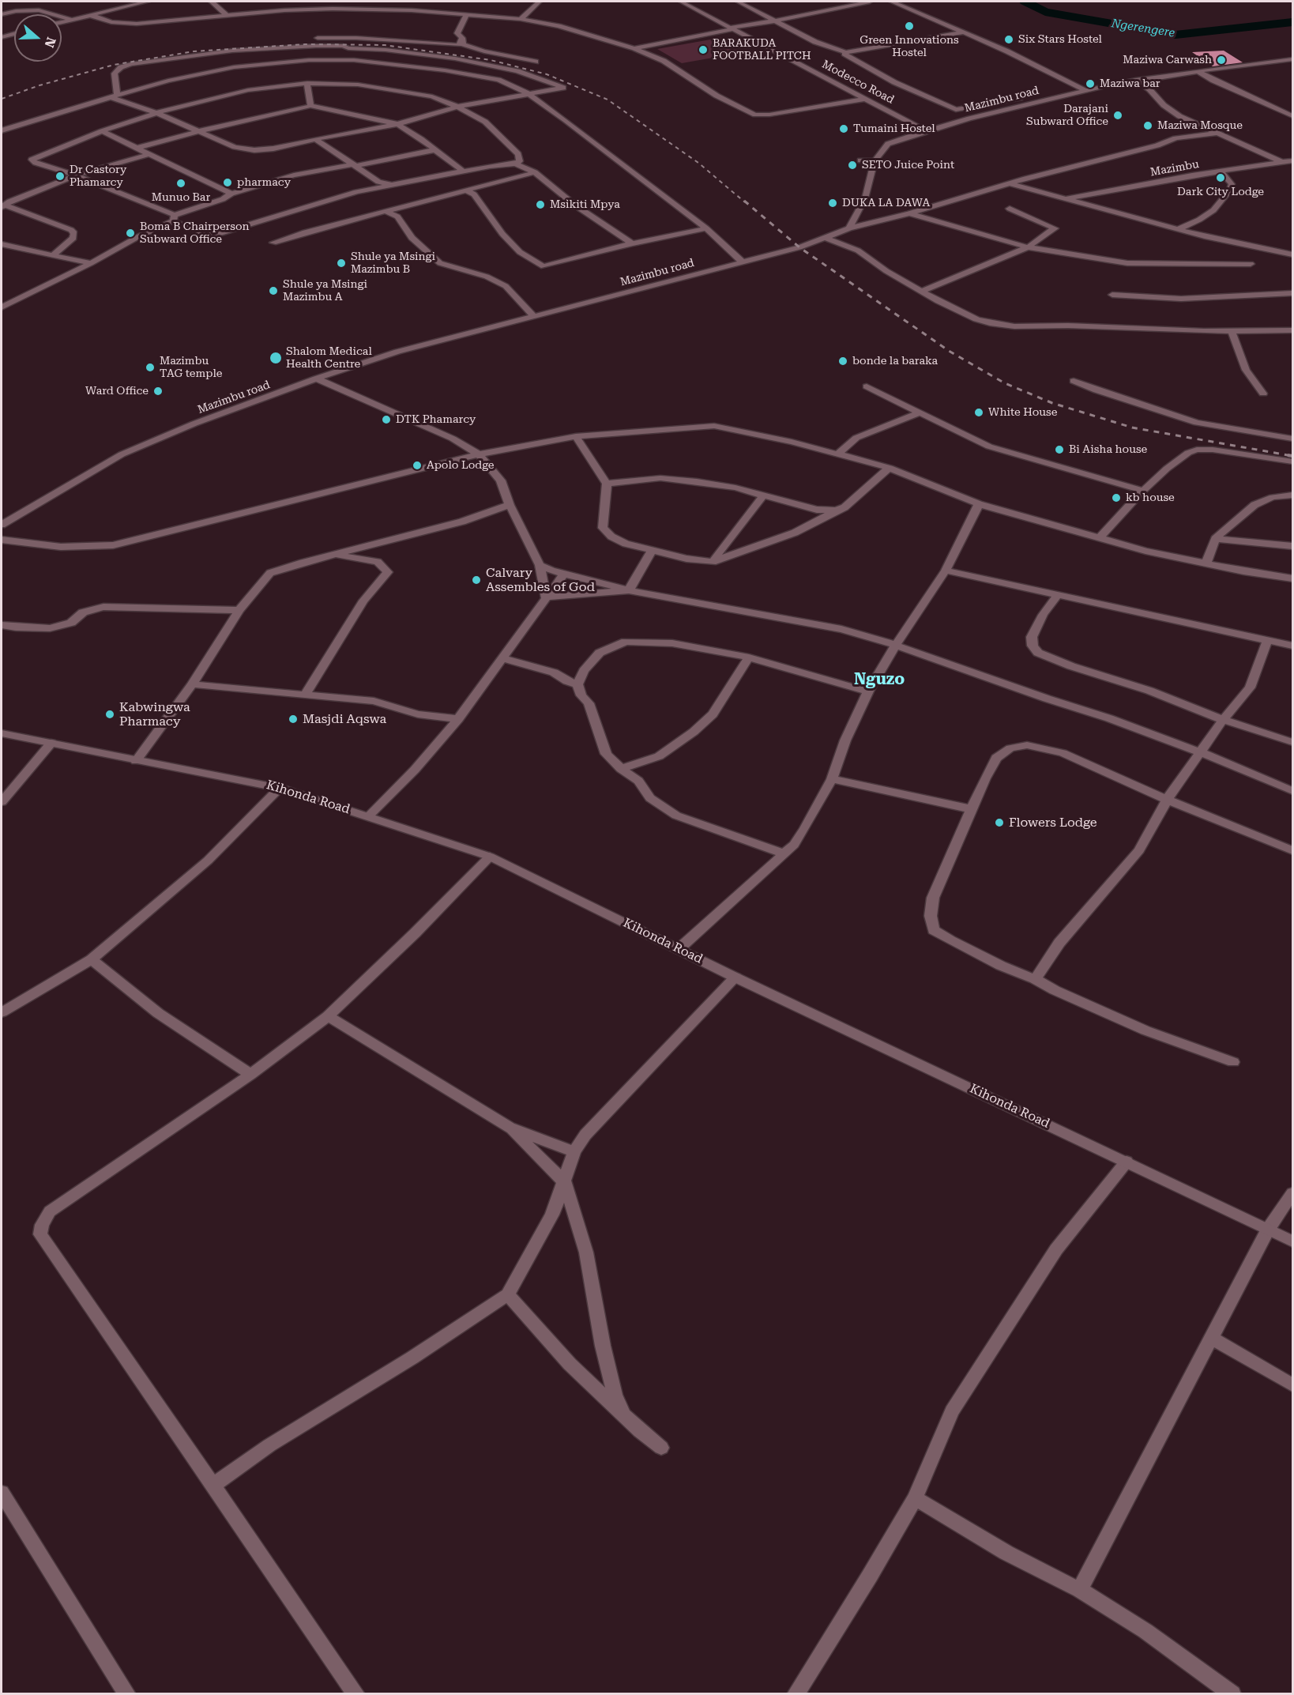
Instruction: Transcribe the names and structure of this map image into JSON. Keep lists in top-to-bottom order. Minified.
{"streets":{"street":["Modecco Road","Mazimbu road","Mazimbu","Kihonda Road"]},"crossings":[["Modecco Road","Mazimbu road"]],"districts":["Nguzo"],"water":["Ngerengere"],"places":["Green Innovations Hostel","Six Stars Hostel","BARAKUDA FOOTBALL PITCH","Maziwa Carwash","Maziwa bar","Darajani Subward Office","Maziwa Mosque","Tumaini Hostel","SETO Juice Point","Dr Castory Phamarcy","Dark City Lodge","pharmacy","Munuo Bar","DUKA LA DAWA","Msikiti Mpya","Boma B Chairperson Subward Office","Shule ya Msingi Mazimbu B","Shule ya Msingi Mazimbu A","Shalom Medical Health Centre","bonde la baraka","Mazimbu TAG temple","Ward Office","White House","DTK Phamarcy","Bi Aisha house","Apolo Lodge","kb house","Calvary Assembles of God","Kabwingwa Pharmacy","Masjdi Aqswa","Flowers Lodge"],"north":"right"}
